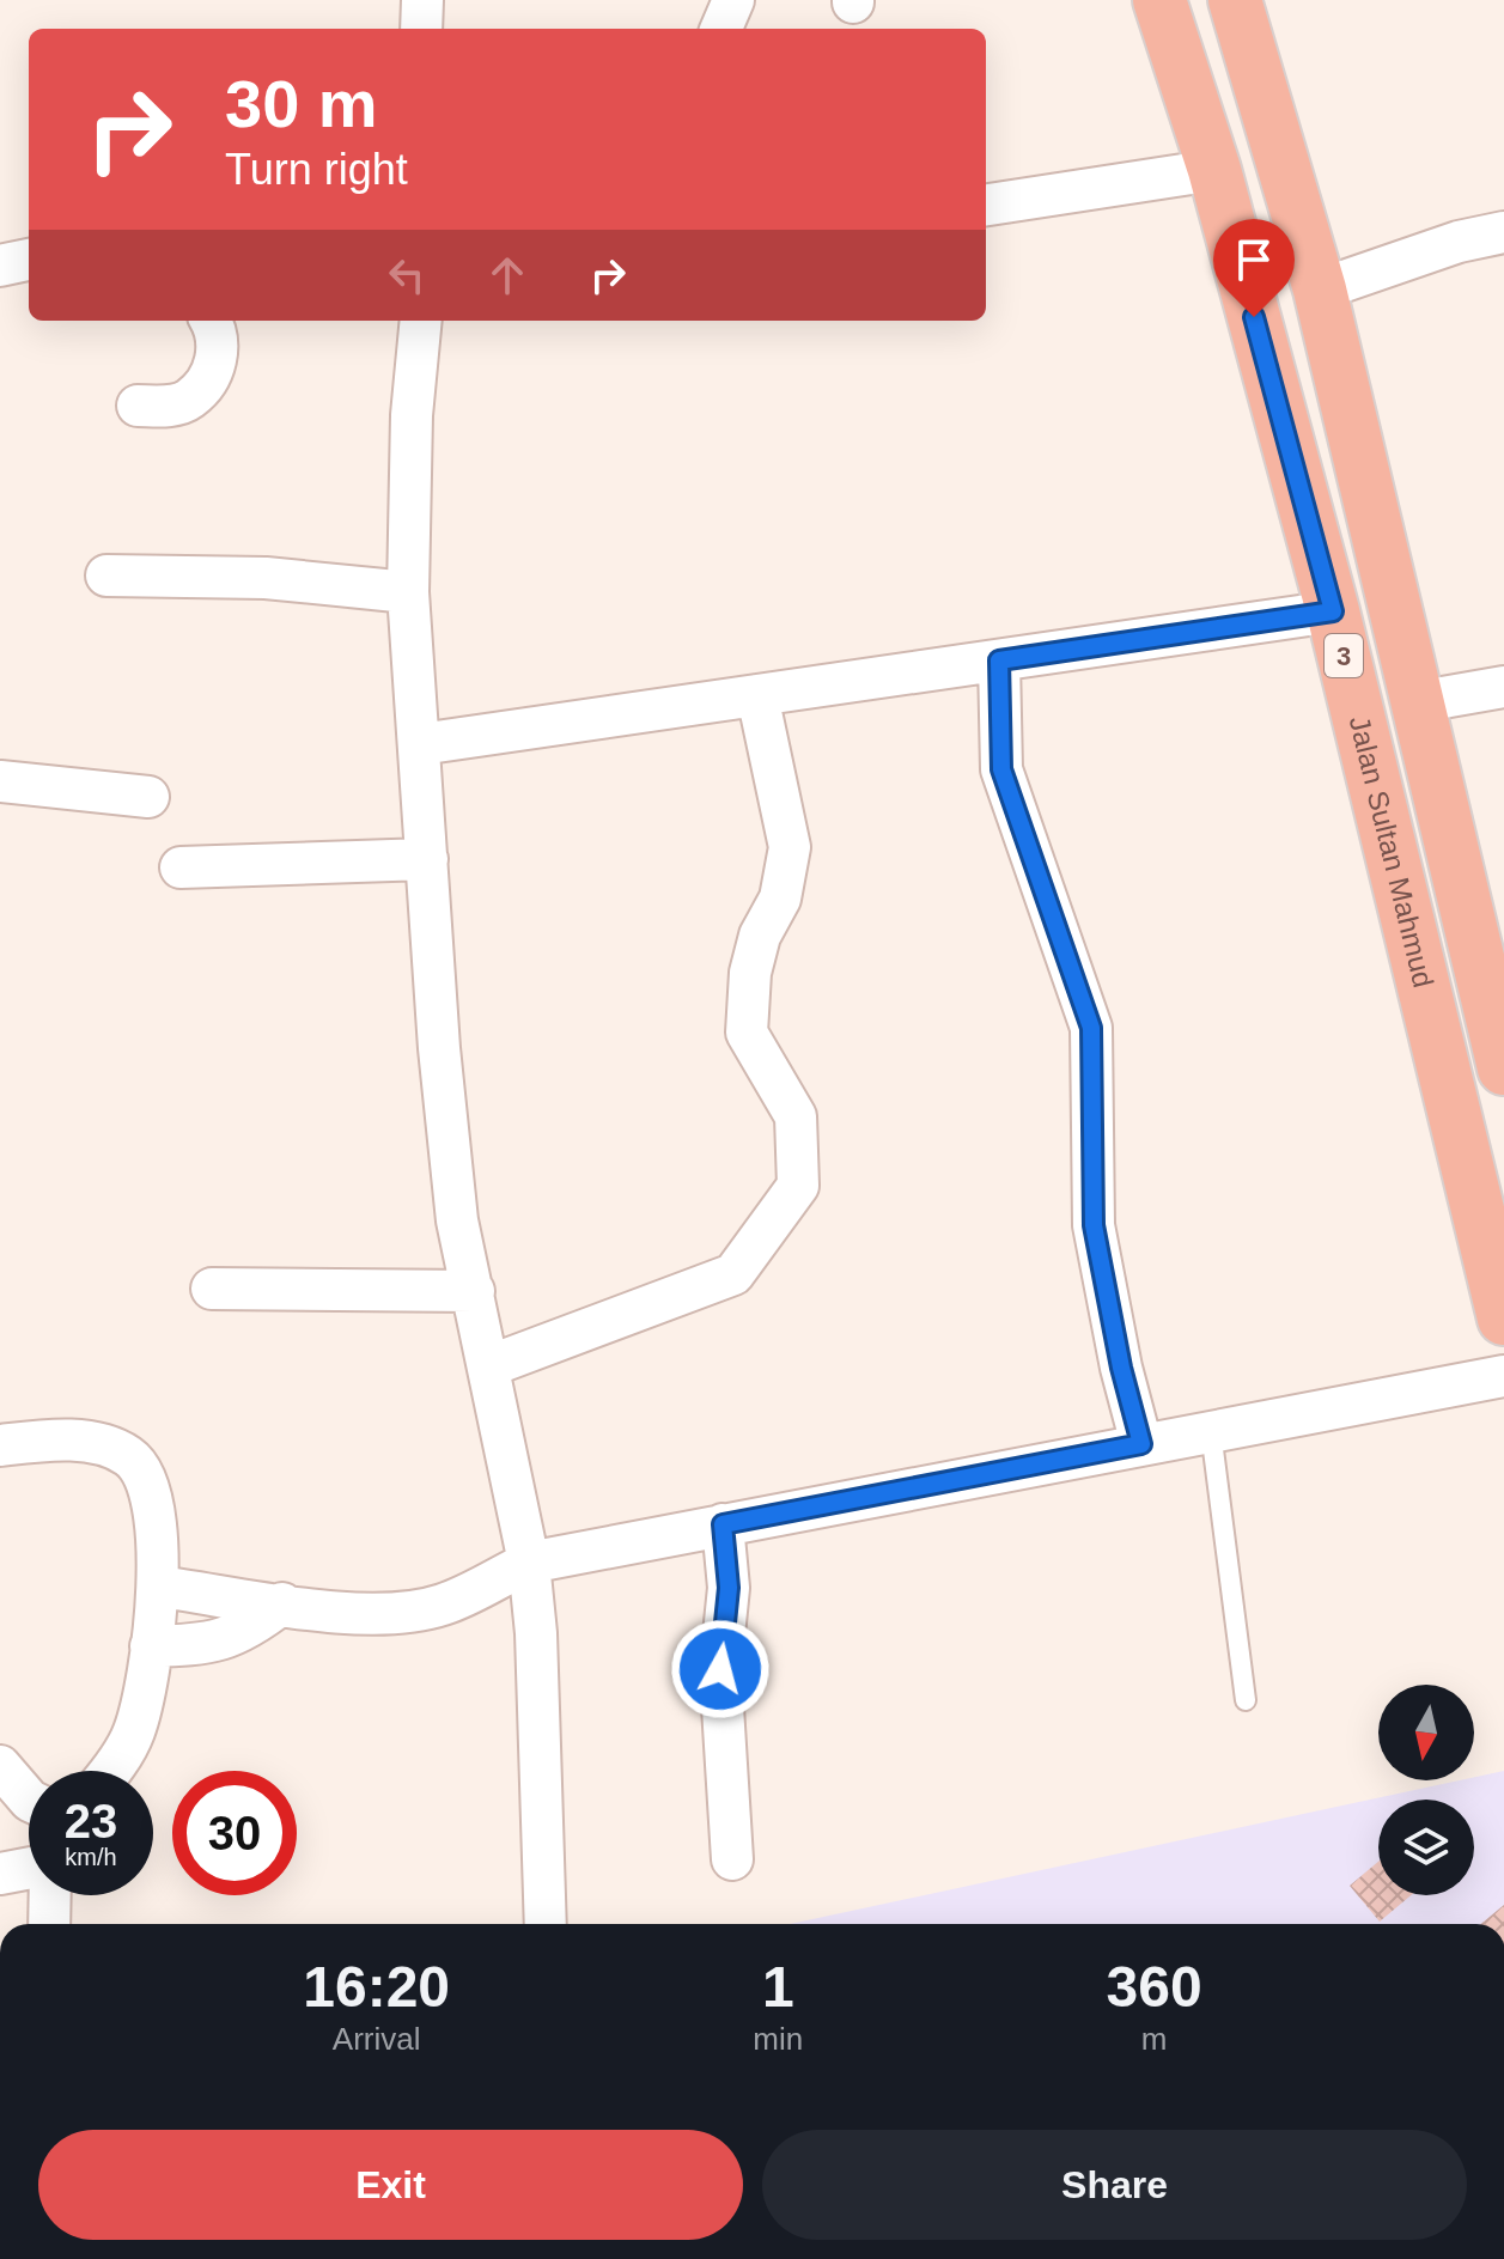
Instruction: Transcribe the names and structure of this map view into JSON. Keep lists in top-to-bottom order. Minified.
{"streets":{"highway":["3","Jalan Sultan Mahmud"]},"north":"bottom","page":{"turn":["30 m","Turn right"],"speed":"23 km/h","limit":"30","eta":["16:20","Arrival","1","min","360","m"],"buttons":["Exit","Share"]}}
